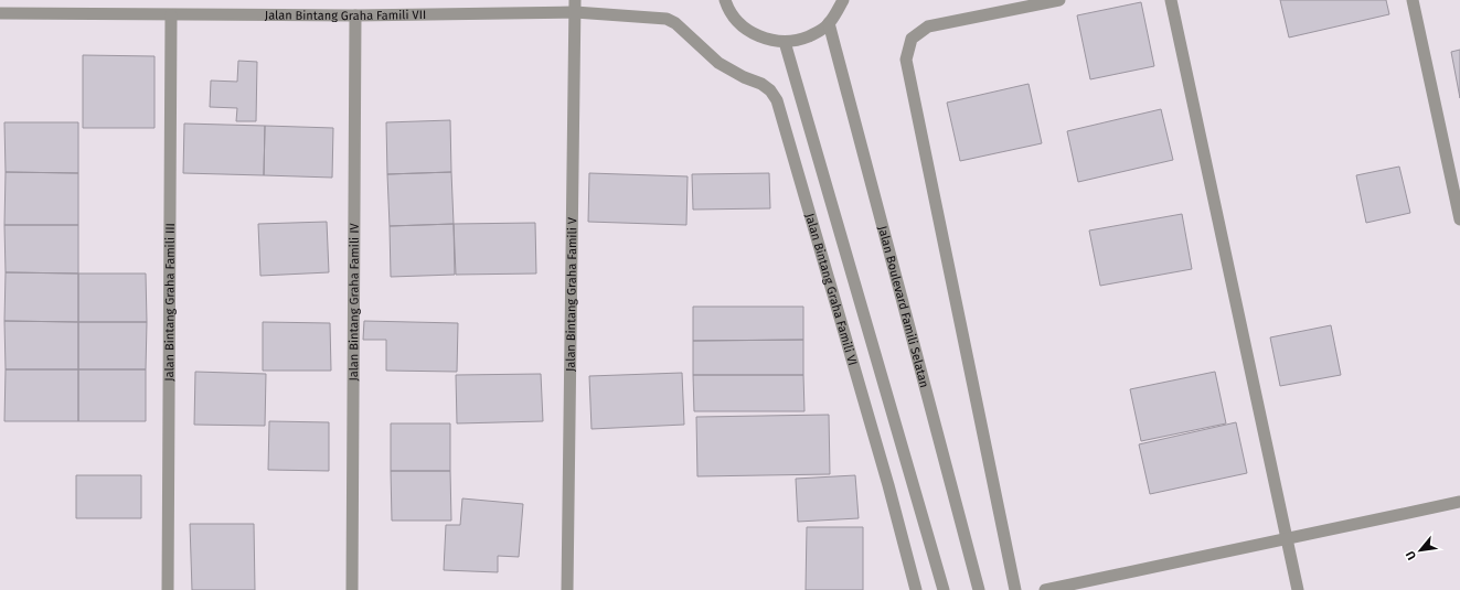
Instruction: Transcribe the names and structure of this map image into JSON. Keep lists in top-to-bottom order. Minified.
{"streets":{"street":["Jalan Bintang Graha Famili VII","Jalan Bintang Graha Famili VI","Jalan Bintang Graha Famili V","Jalan Bintang Graha Famili III","Jalan Bintang Graha Famili IV","Jalan Boulevard Famili Selatan"]},"crossings":[["Jalan Bintang Graha Famili VII","Jalan Bintang Graha Famili VI"],["Jalan Bintang Graha Famili VII","Jalan Bintang Graha Famili V"],["Jalan Bintang Graha Famili VII","Jalan Bintang Graha Famili III"],["Jalan Bintang Graha Famili VII","Jalan Bintang Graha Famili IV"]],"north":"bottom left"}
